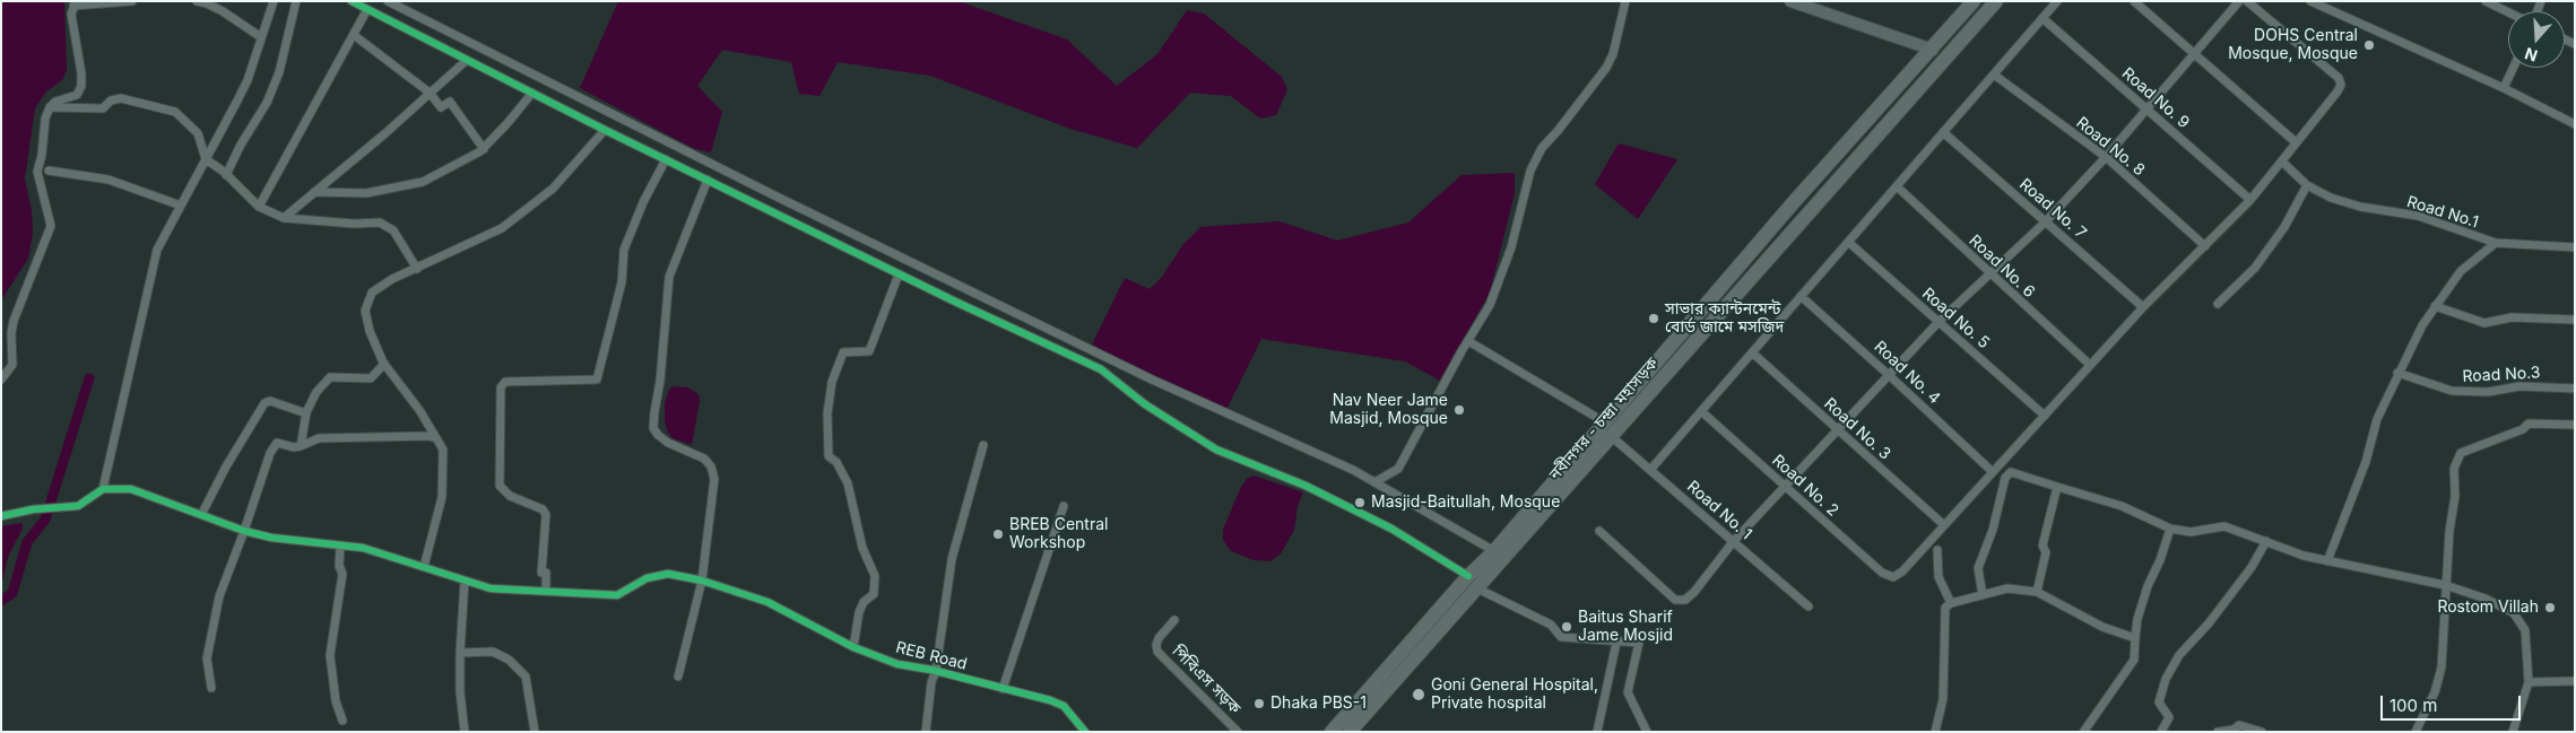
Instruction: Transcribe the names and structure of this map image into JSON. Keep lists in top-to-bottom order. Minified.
{"streets":{"highway":["নবীনগর - চন্দ্রা মহাসড়ক"],"street":["Road No. 9","Road No. 8","Road No. 7","Road No.1","Road No. 6","Road No. 5","Road No. 4","Road No.3","Road No. 3","Road No. 2","Road No. 1","REB Road","পিবিএস সড়ক"]},"crossings":[["নবীনগর - চন্দ্রা মহাসড়ক","Road No. 1"],["Road No. 3","Road No. 2"]],"places":["DOHS Central Mosque, Mosque","সাভার ক্যান্টনমেন্ট বোর্ড জামে মসজিদ","Nav Neer Jame Masjid, Mosque","Masjid-Baitullah, Mosque","BREB Central Workshop","Rostom Villah","Baitus Sharif Jame Mosjid","Goni General Hospital, Private hospital","Dhaka PBS-1"],"scale_bar":"100 m","north":"bottom"}
